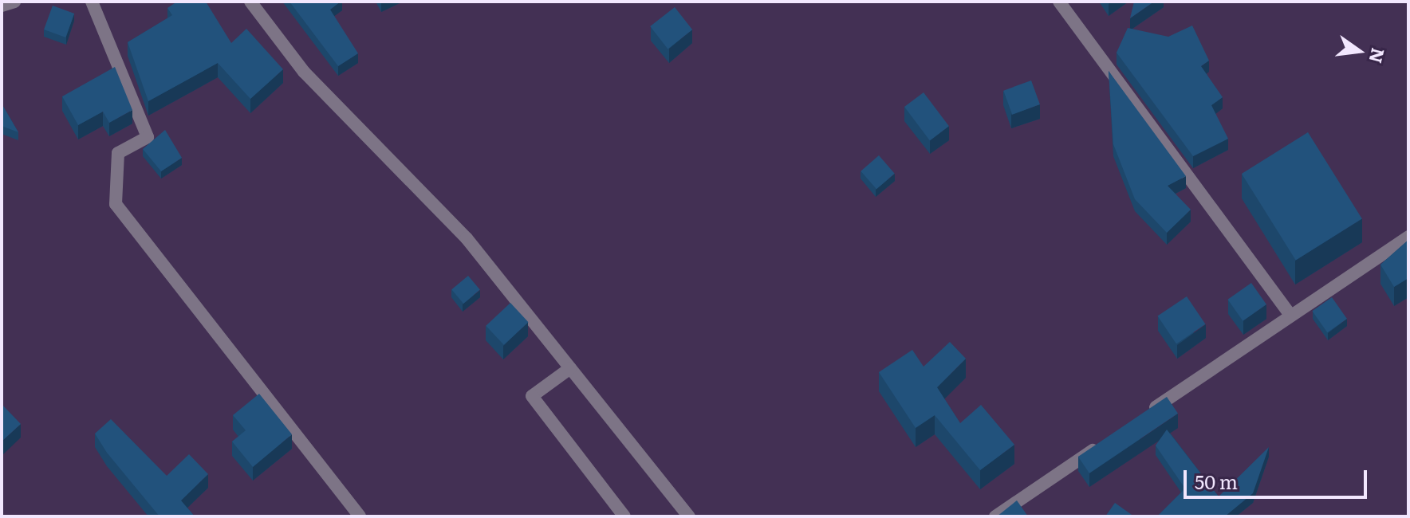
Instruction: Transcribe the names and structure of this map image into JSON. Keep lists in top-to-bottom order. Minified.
{"scale_bar":"50 m","north":"right"}
